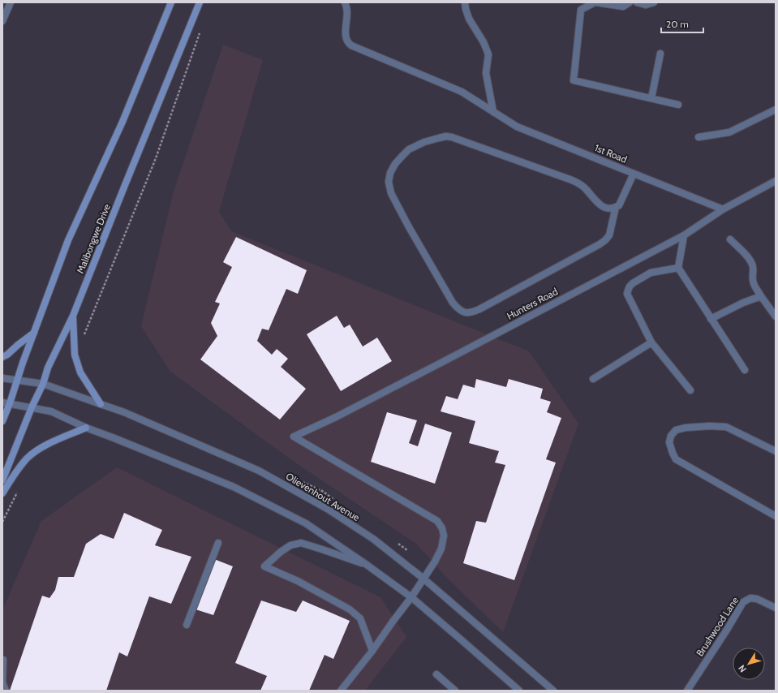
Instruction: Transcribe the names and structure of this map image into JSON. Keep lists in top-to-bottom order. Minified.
{"streets":{"main road":["Malibongwe Drive"],"street":["1st Road","Hunters Road","Olievenhout Avenue","Brushwood Lane"]},"crossings":[["1st Road","Hunters Road"],["Malibongwe Drive","Olievenhout Avenue"],["Hunters Road","Olievenhout Avenue"]],"scale_bar":"20 m","north":"bottom left"}
